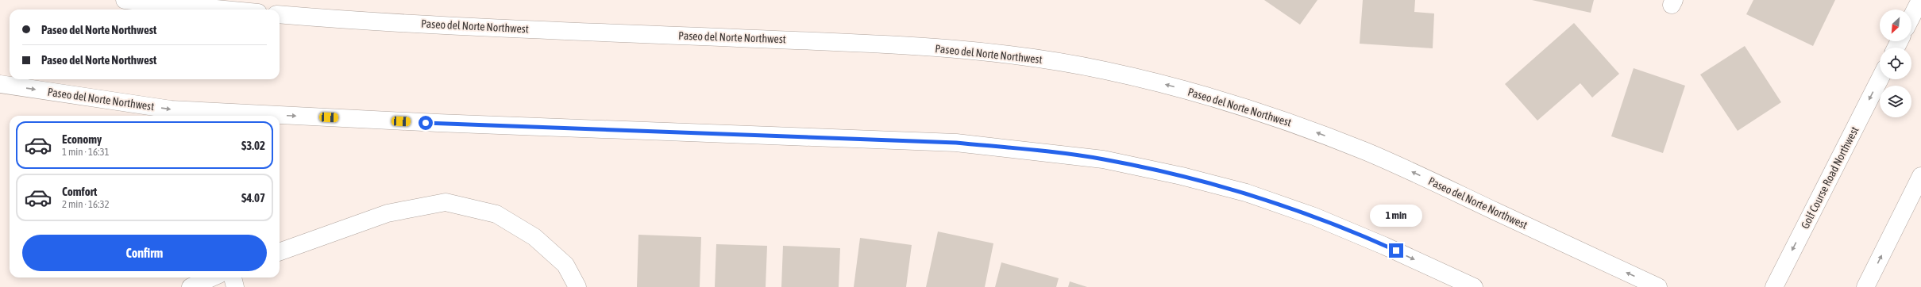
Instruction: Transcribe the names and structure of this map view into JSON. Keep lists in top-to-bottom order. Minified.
{"streets":{"main road":["Paseo del Norte Northwest","Golf Course Road Northwest"]},"north":"bottom left","page":{"banner":["Paseo del Norte Northwest","Paseo del Norte Northwest"],"list":[{"name":"Economy","note":"1 min · 16:31","value":"$3.02"},{"name":"Comfort","note":"2 min · 16:32","value":"$4.07"}],"bubble":"1 min","buttons":"Confirm"}}
